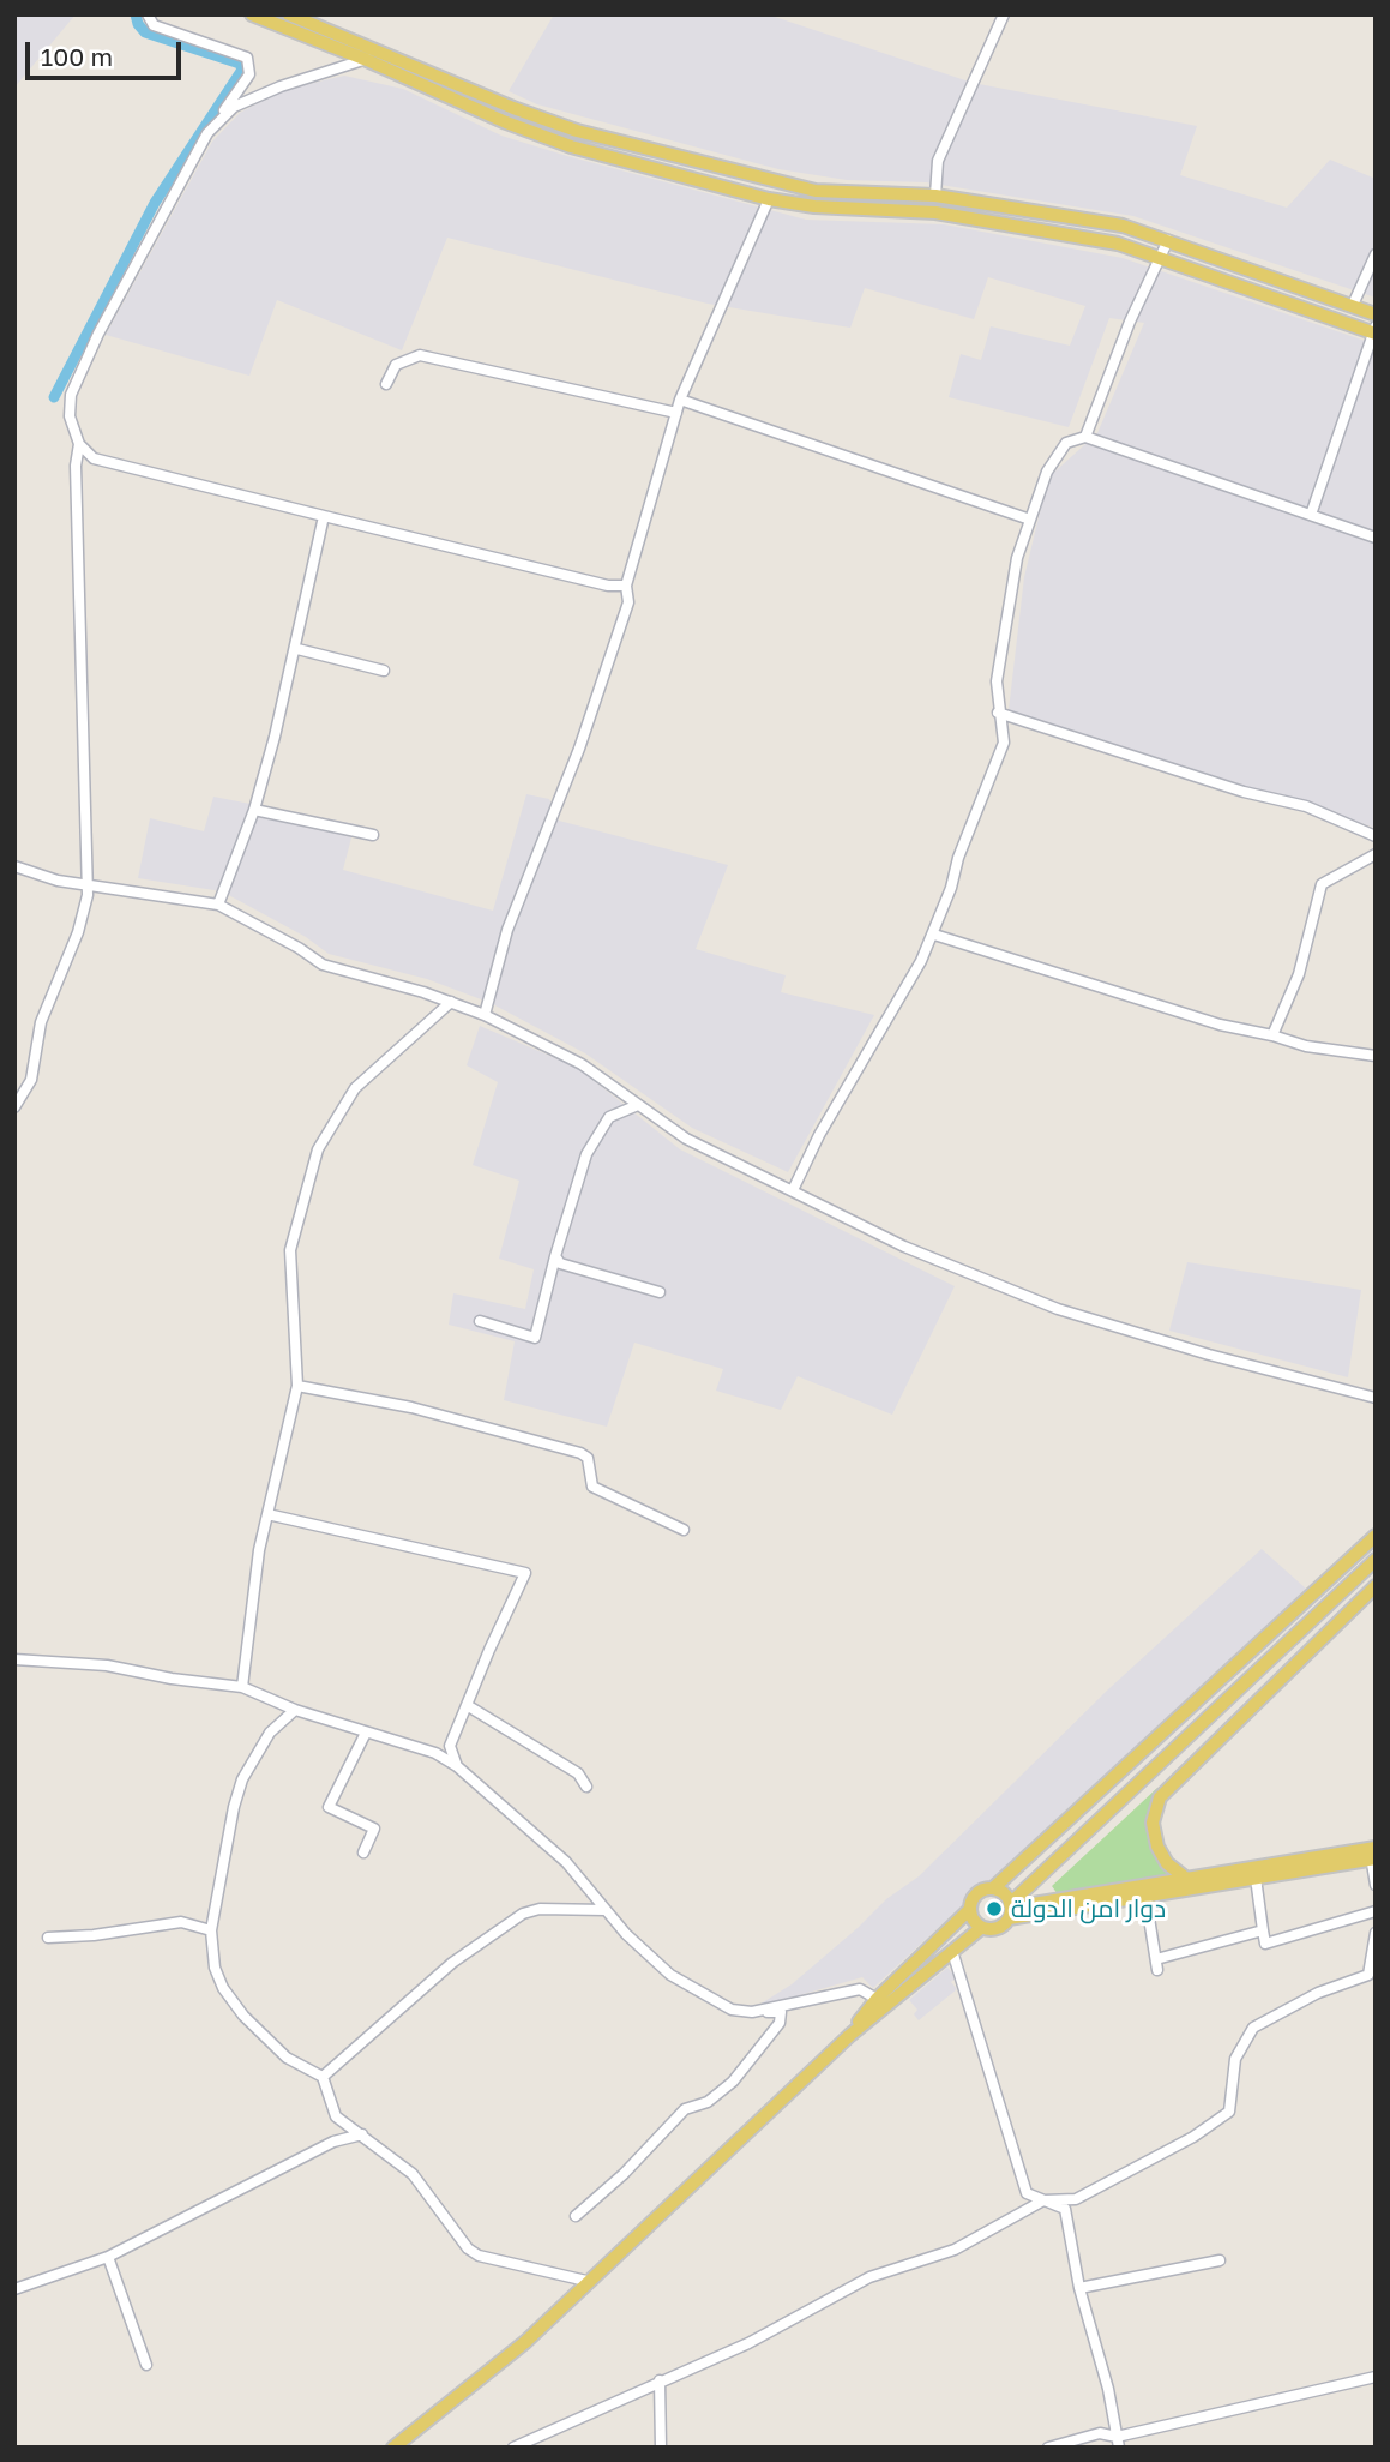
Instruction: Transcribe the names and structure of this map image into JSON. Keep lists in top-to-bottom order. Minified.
{"places":["دوار امن الدولة"],"scale_bar":"100 m"}
